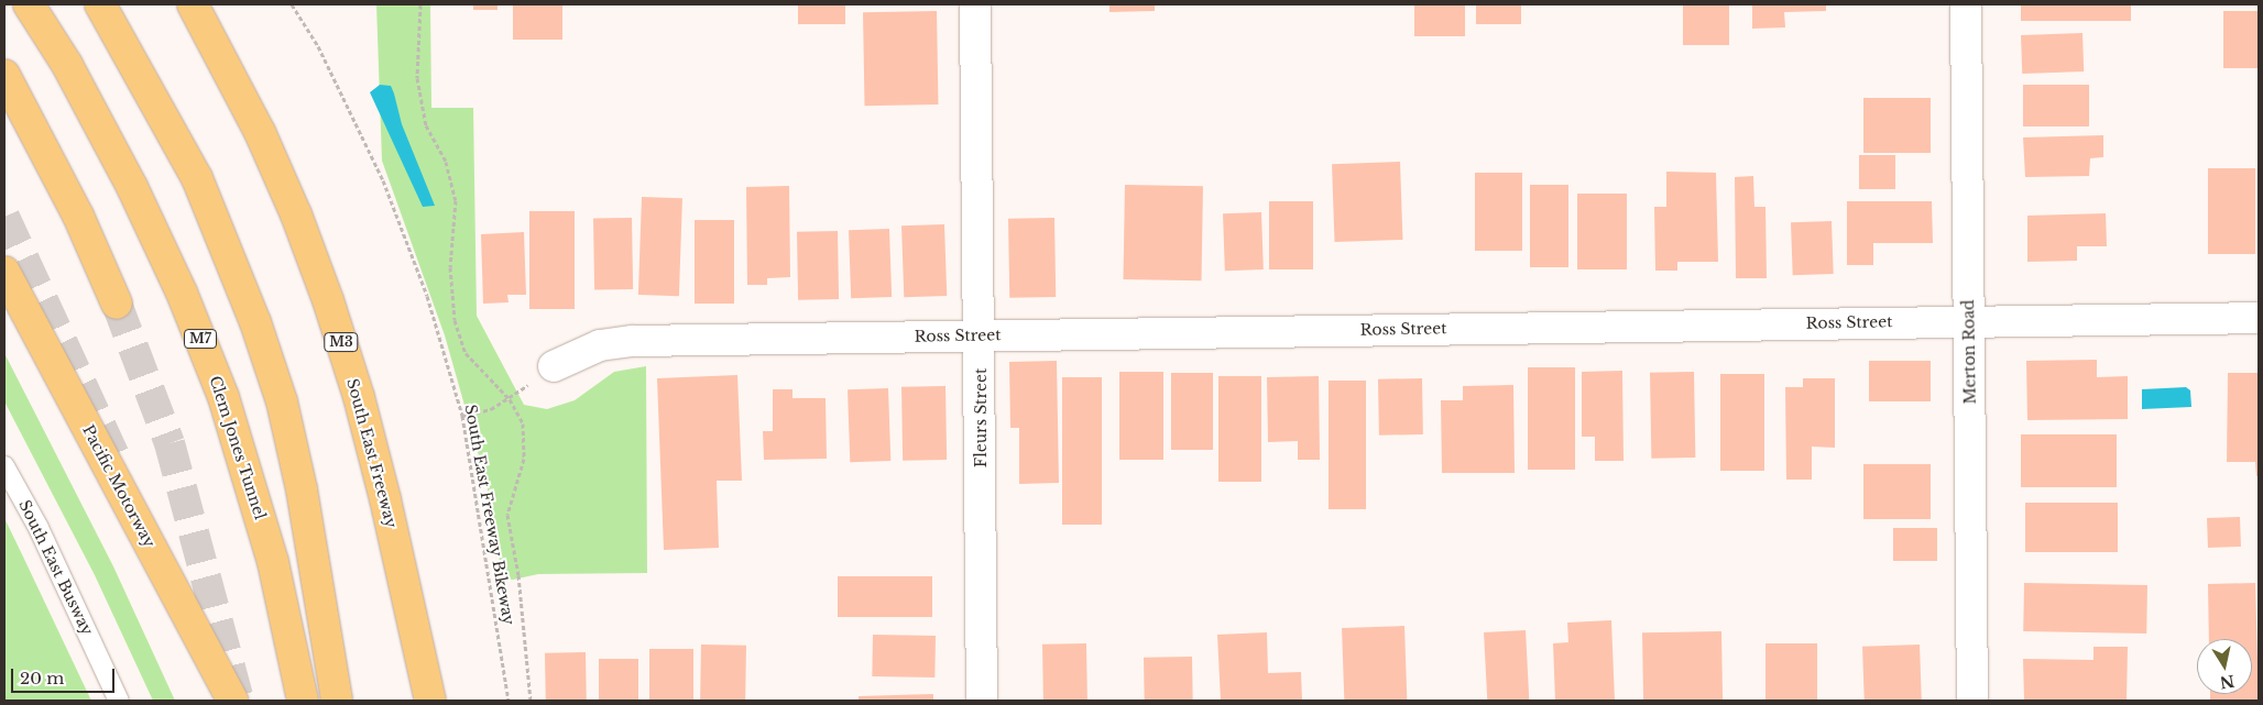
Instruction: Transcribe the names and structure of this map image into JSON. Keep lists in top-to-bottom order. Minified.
{"streets":{"highway":["M7","M3","Clem Jones Tunnel","South East Freeway","Pacific Motorway"],"street":["Ross Street","Merton Road","Fleurs Street"],"lane":["South East Busway"],"path":["South East Freeway Bikeway"]},"crossings":[["Ross Street","Merton Road"],["Ross Street","Fleurs Street"]],"scale_bar":"20 m","north":"bottom"}
